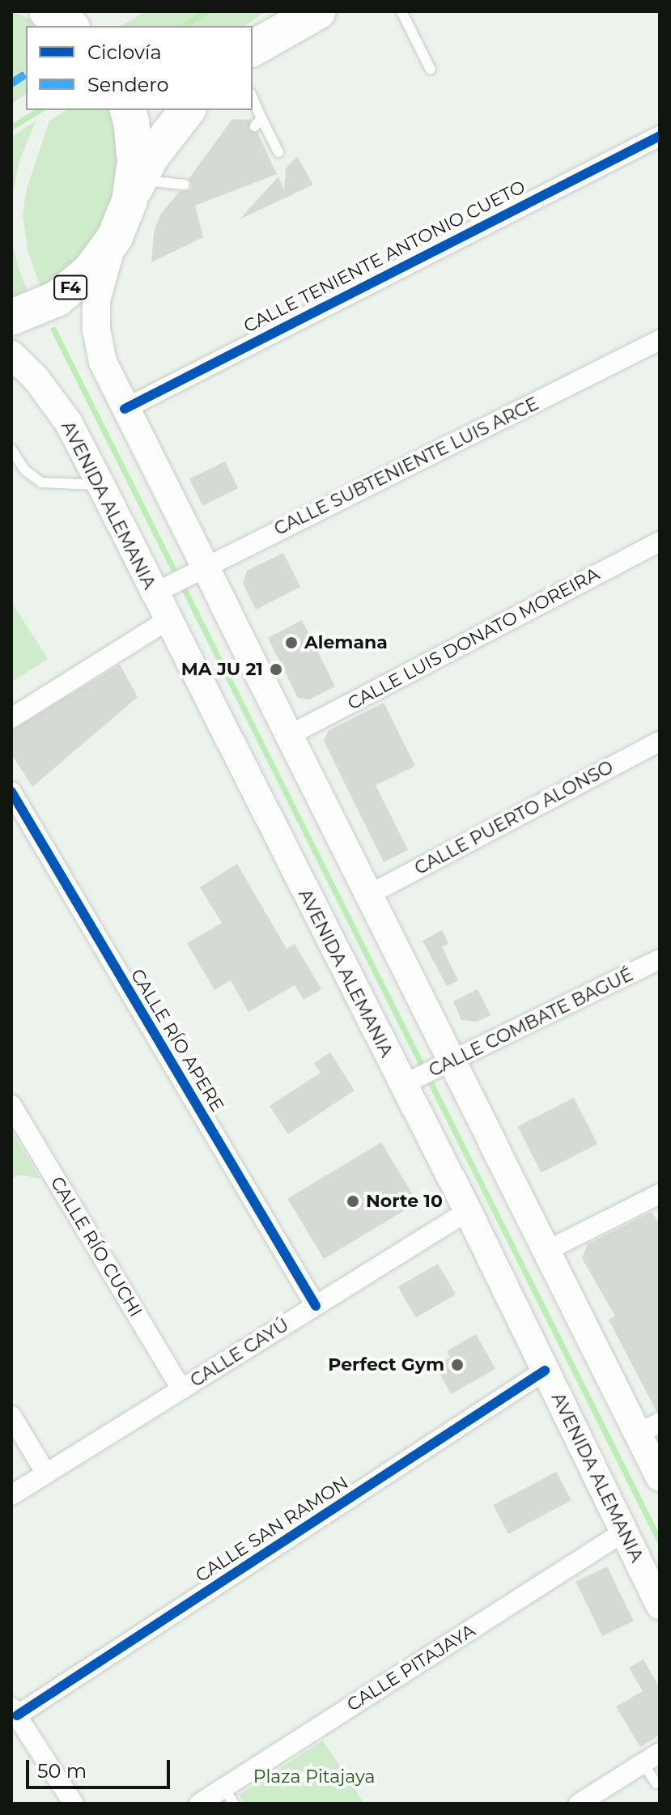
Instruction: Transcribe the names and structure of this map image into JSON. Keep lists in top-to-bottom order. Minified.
{"streets":{"highway":["F4"],"main road":["AVENIDA ALEMANIA"],"street":["CALLE TENIENTE ANTONIO CUETO","CALLE SUBTENIENTE LUIS ARCE","CALLE LUIS DONATO MOREIRA","CALLE PUERTO ALONSO","CALLE COMBATE BAGUÉ","CALLE RÍO APERE","CALLE RÍO CUCHI","CALLE CAYÚ","CALLE SAN RAMON","CALLE PITAJAYA"]},"crossings":[["CALLE SUBTENIENTE LUIS ARCE","AVENIDA ALEMANIA"],["AVENIDA ALEMANIA","CALLE COMBATE BAGUÉ"],["AVENIDA ALEMANIA","CALLE CAYÚ"],["AVENIDA ALEMANIA","CALLE SAN RAMON"],["AVENIDA ALEMANIA","CALLE PITAJAYA"],["CALLE RÍO APERE","CALLE CAYÚ"],["CALLE RÍO CUCHI","CALLE CAYÚ"]],"parks":["Plaza Pitajaya"],"places":["Alemana","MA JU 21","Norte 10","Perfect Gym"],"legend":["Ciclovía","Sendero"],"scale_bar":"50 m"}
